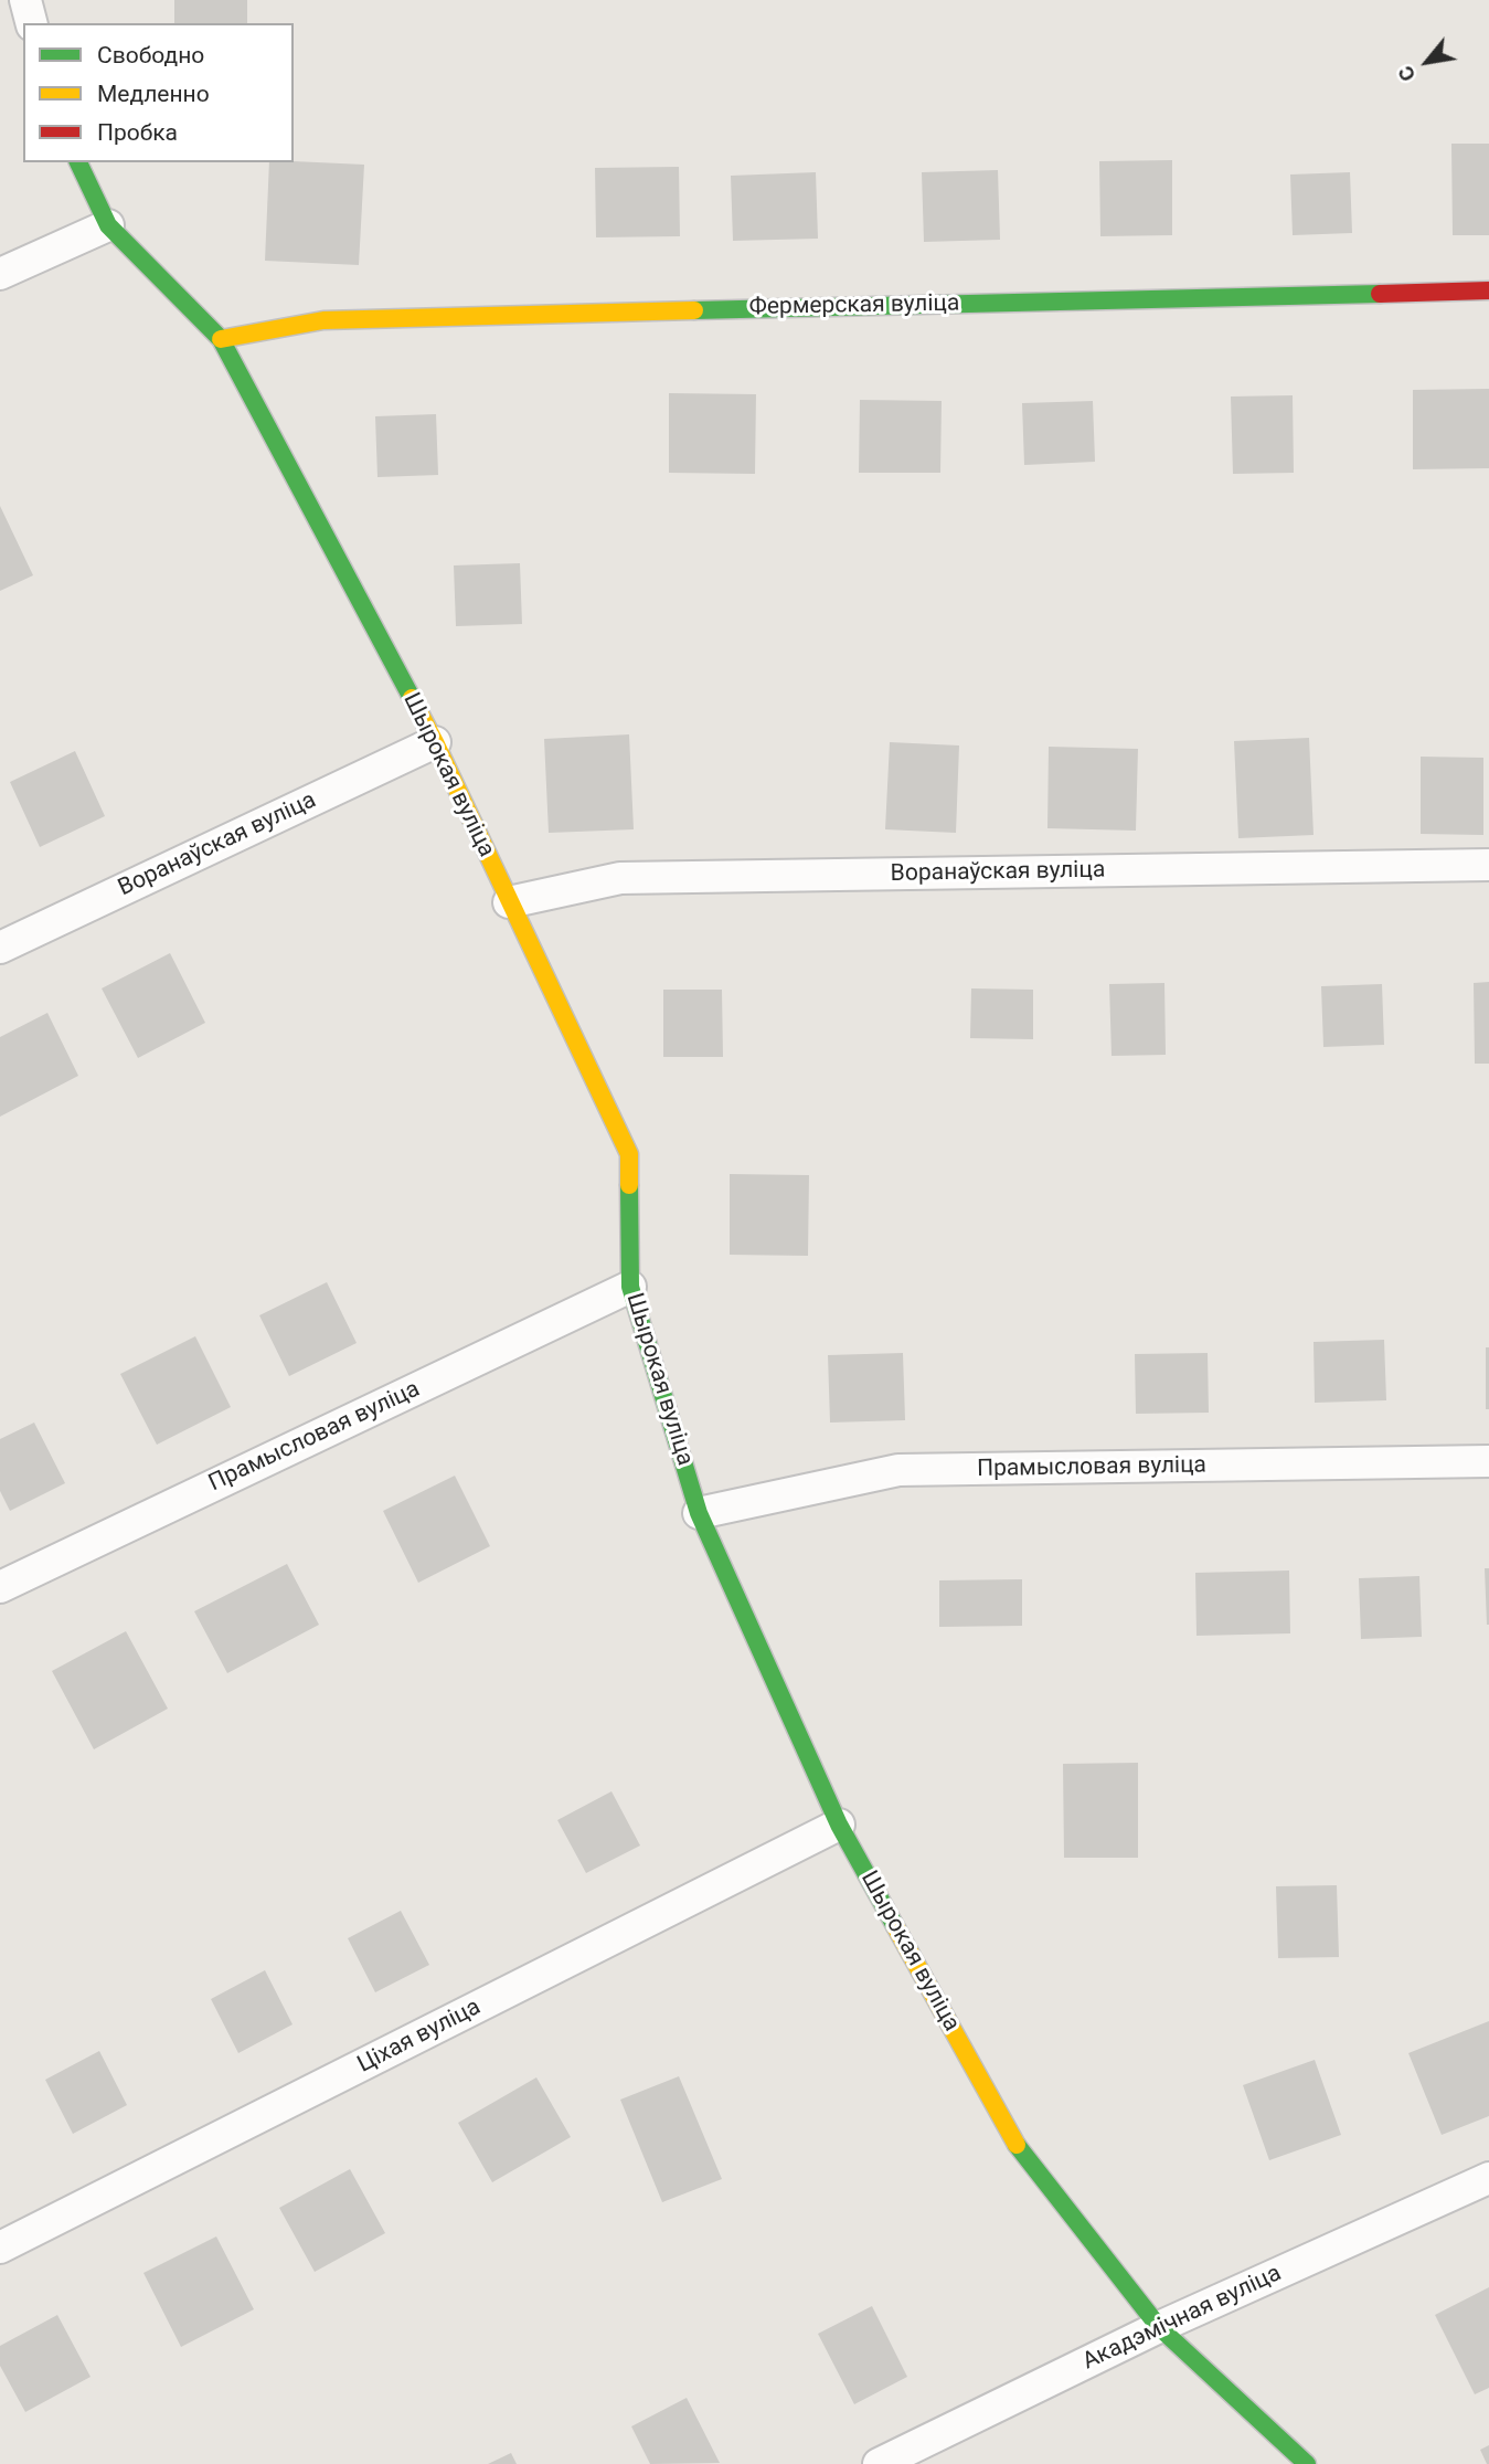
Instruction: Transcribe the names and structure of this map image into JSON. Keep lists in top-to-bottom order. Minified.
{"streets":{"street":["Фермерская вуліца","Шырокая вуліца","Воранаўская вуліца","Прамысловая вуліца","Ціхая вуліца","Акадэмічная вуліца"]},"crossings":[["Фермерская вуліца","Шырокая вуліца"],["Шырокая вуліца","Воранаўская вуліца"],["Шырокая вуліца","Прамысловая вуліца"],["Шырокая вуліца","Ціхая вуліца"],["Шырокая вуліца","Акадэмічная вуліца"]],"legend":["Свободно","Медленно","Пробка"],"north":"bottom left"}
